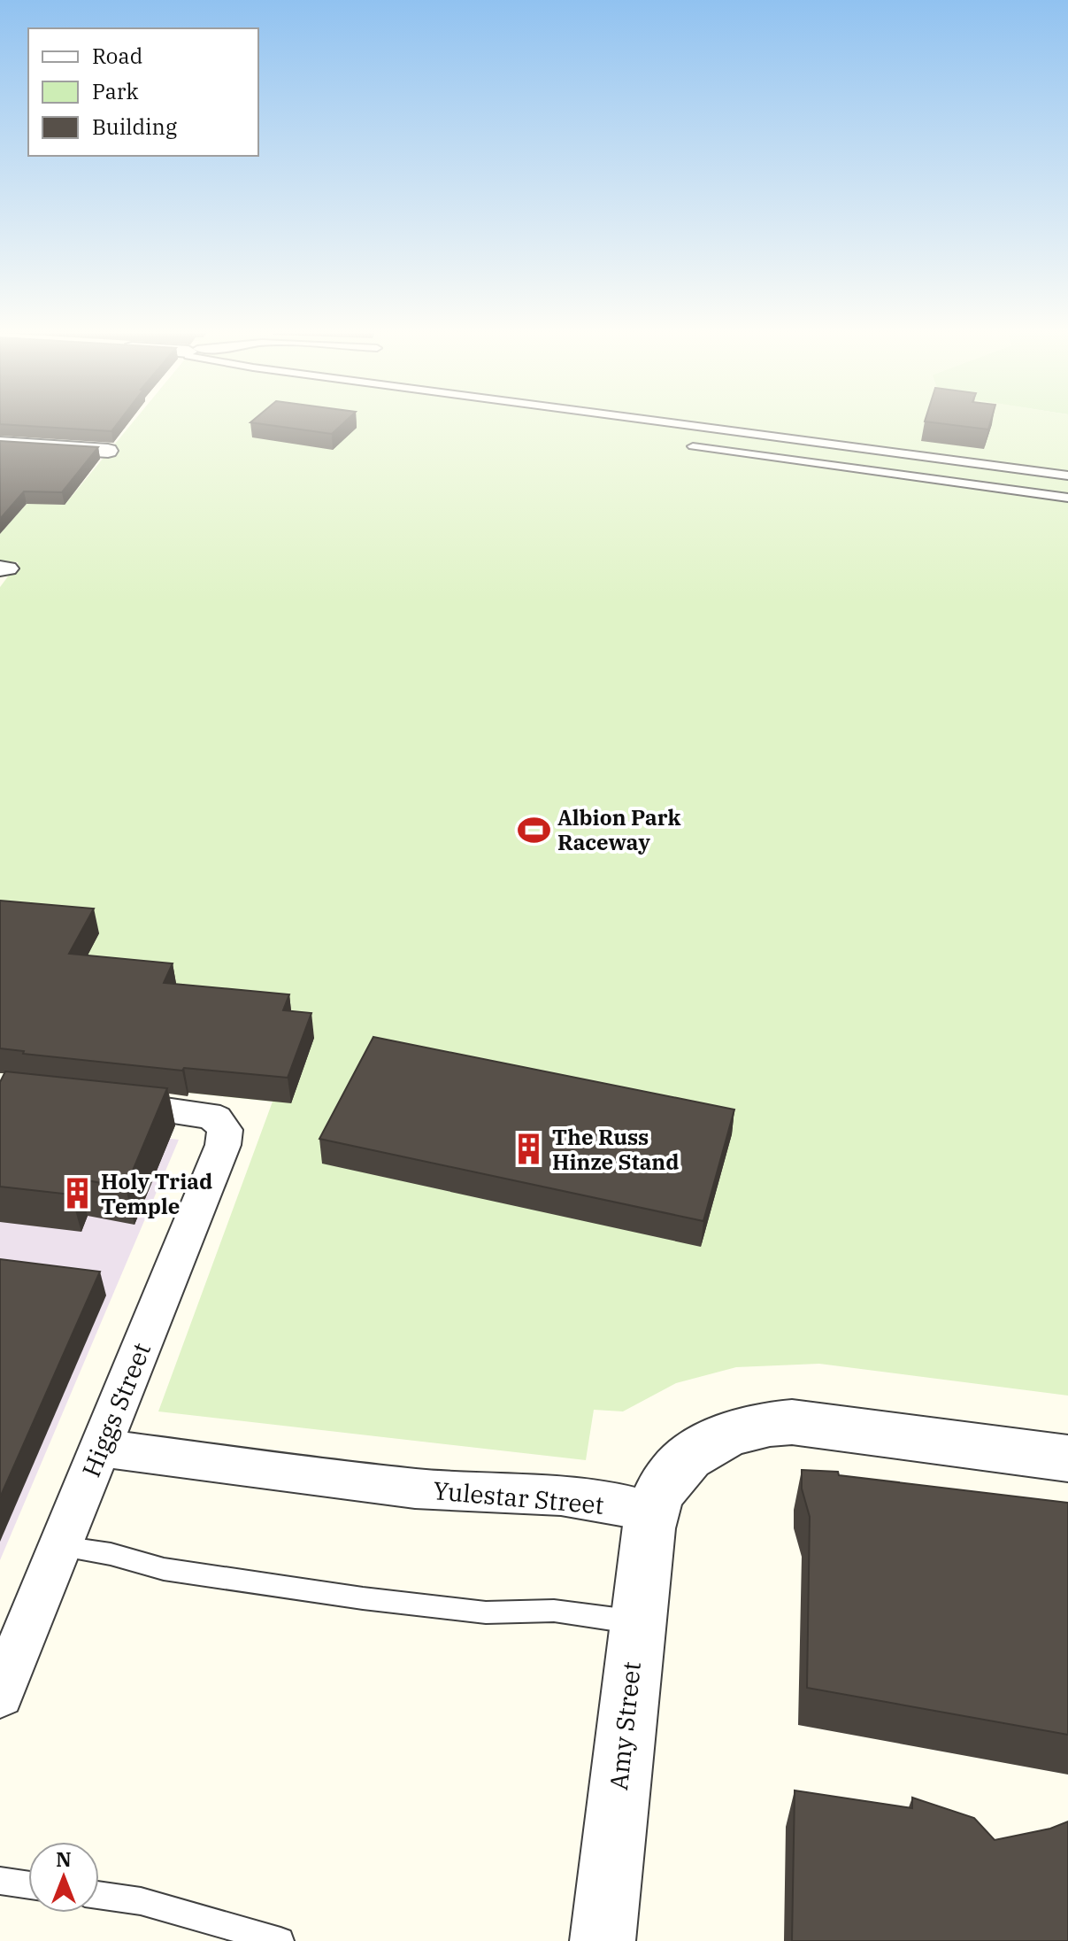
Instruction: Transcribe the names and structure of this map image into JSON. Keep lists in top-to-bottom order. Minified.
{"streets":{"street":["Higgs Street","Yulestar Street","Amy Street"]},"crossings":[["Higgs Street","Yulestar Street"],["Yulestar Street","Amy Street"]],"places":{"sports":["Albion Park Raceway"],"building":["The Russ Hinze Stand","Holy Triad Temple"]},"legend":["Road","Park","Building"],"north":"top"}
